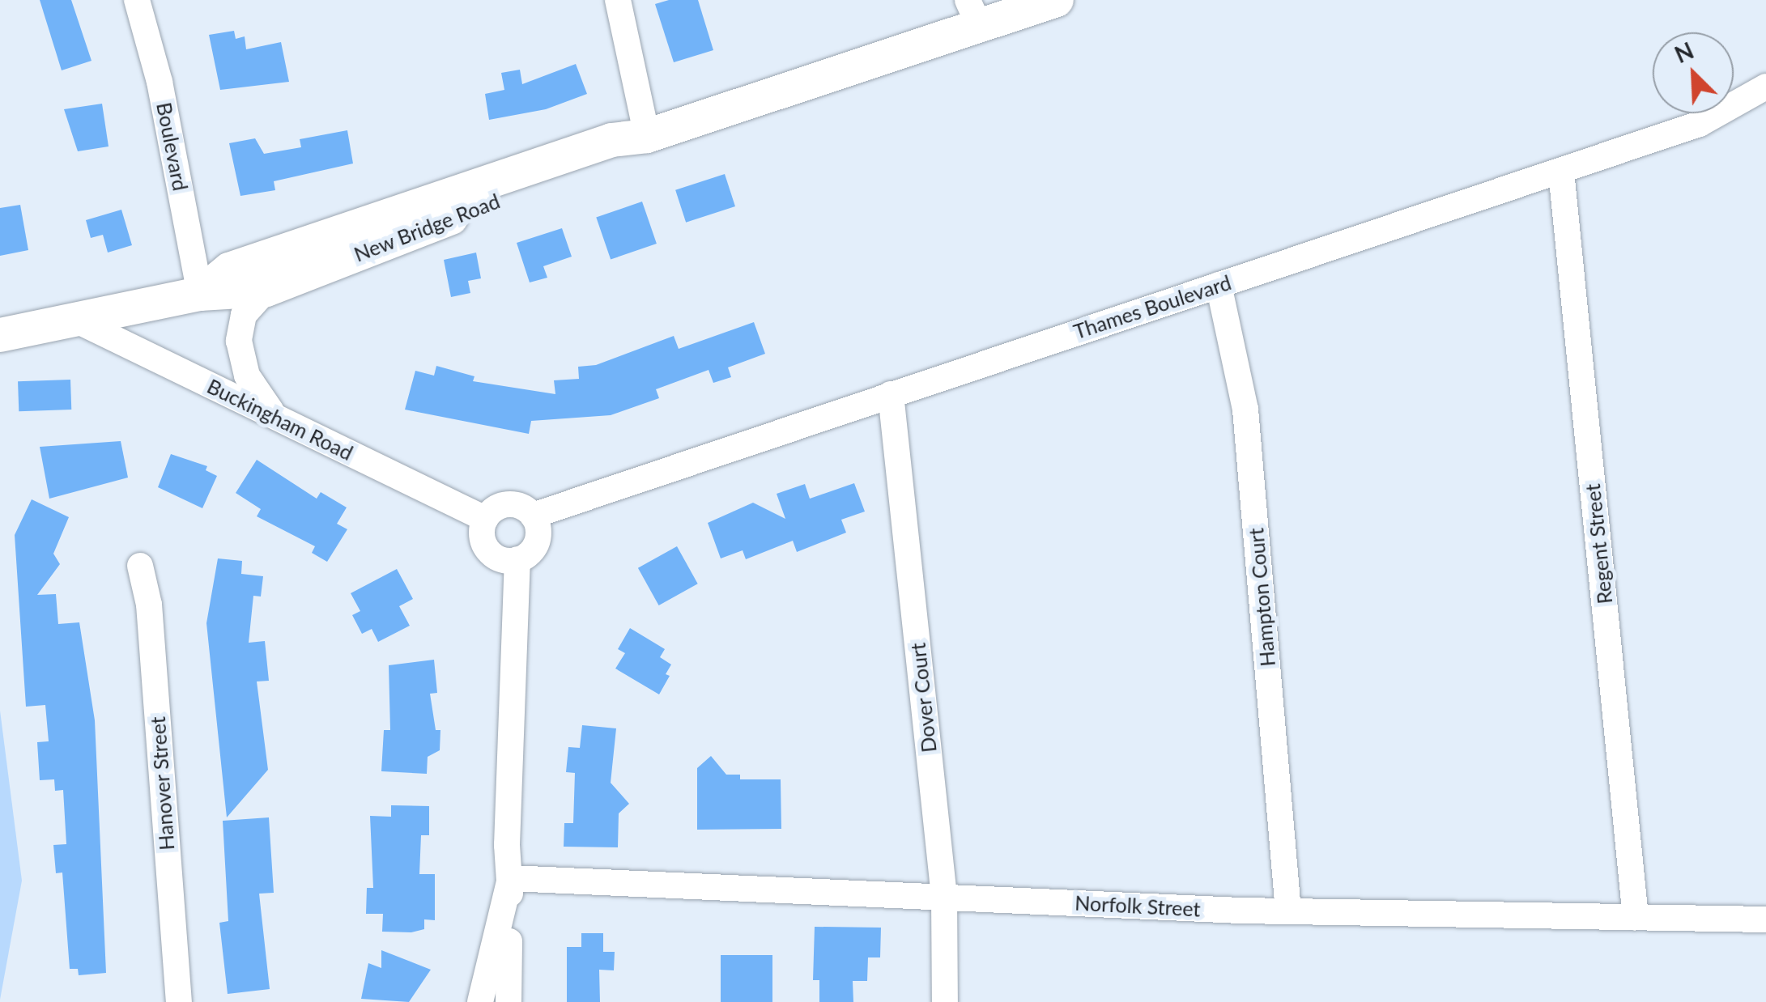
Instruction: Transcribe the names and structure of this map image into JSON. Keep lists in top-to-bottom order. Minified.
{"streets":{"main road":["New Bridge Road"],"street":["Boulevard","Thames Boulevard","Buckingham Road","Regent Street","Hampton Court","Dover Court","Hanover Street","Norfolk Street"]},"crossings":[["Boulevard","New Bridge Road"],["New Bridge Road","Buckingham Road"],["Thames Boulevard","Buckingham Road"],["Thames Boulevard","Regent Street"],["Thames Boulevard","Hampton Court"],["Thames Boulevard","Dover Court"],["Regent Street","Norfolk Street"],["Hampton Court","Norfolk Street"],["Dover Court","Norfolk Street"]],"north":"top left"}
